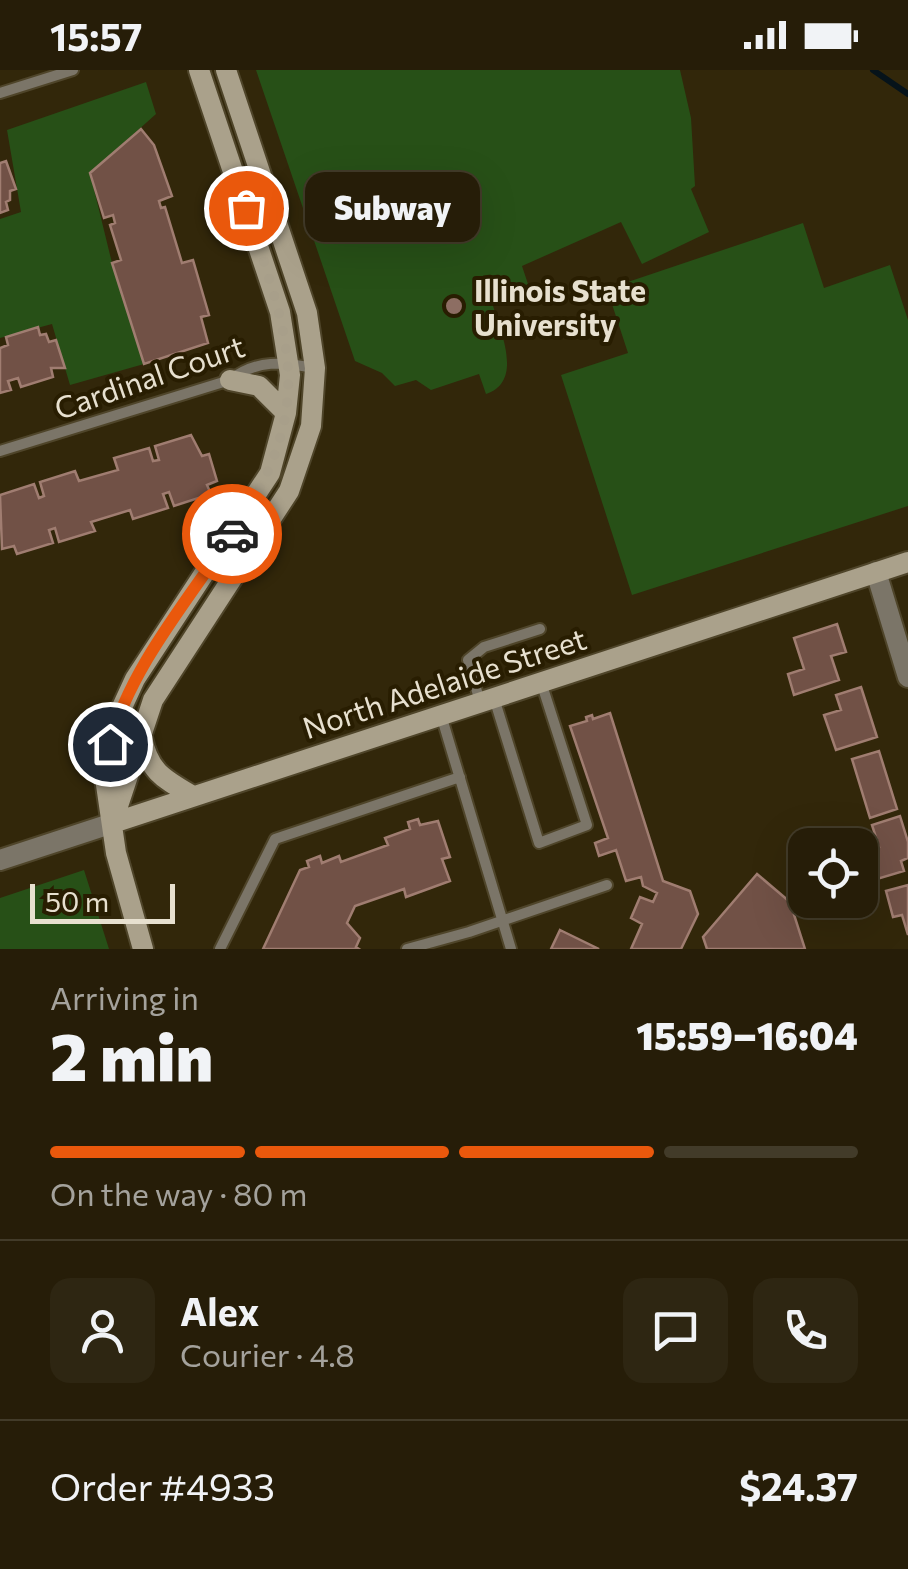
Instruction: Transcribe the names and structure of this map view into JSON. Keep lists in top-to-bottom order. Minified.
{"streets":{"main road":["North Adelaide Street"],"lane":["Cardinal Court"]},"places":["Subway","Illinois State University"],"scale_bar":"50 m","page":{"status":"15:57","bubble":"Subway","scale":"50 m","heading":["2 min","Arriving in","15:59–16:04"],"panel":["Alex","Courier · 4.8","Order #4933","$24.37"],"bar":"On the way · 80 m"}}
